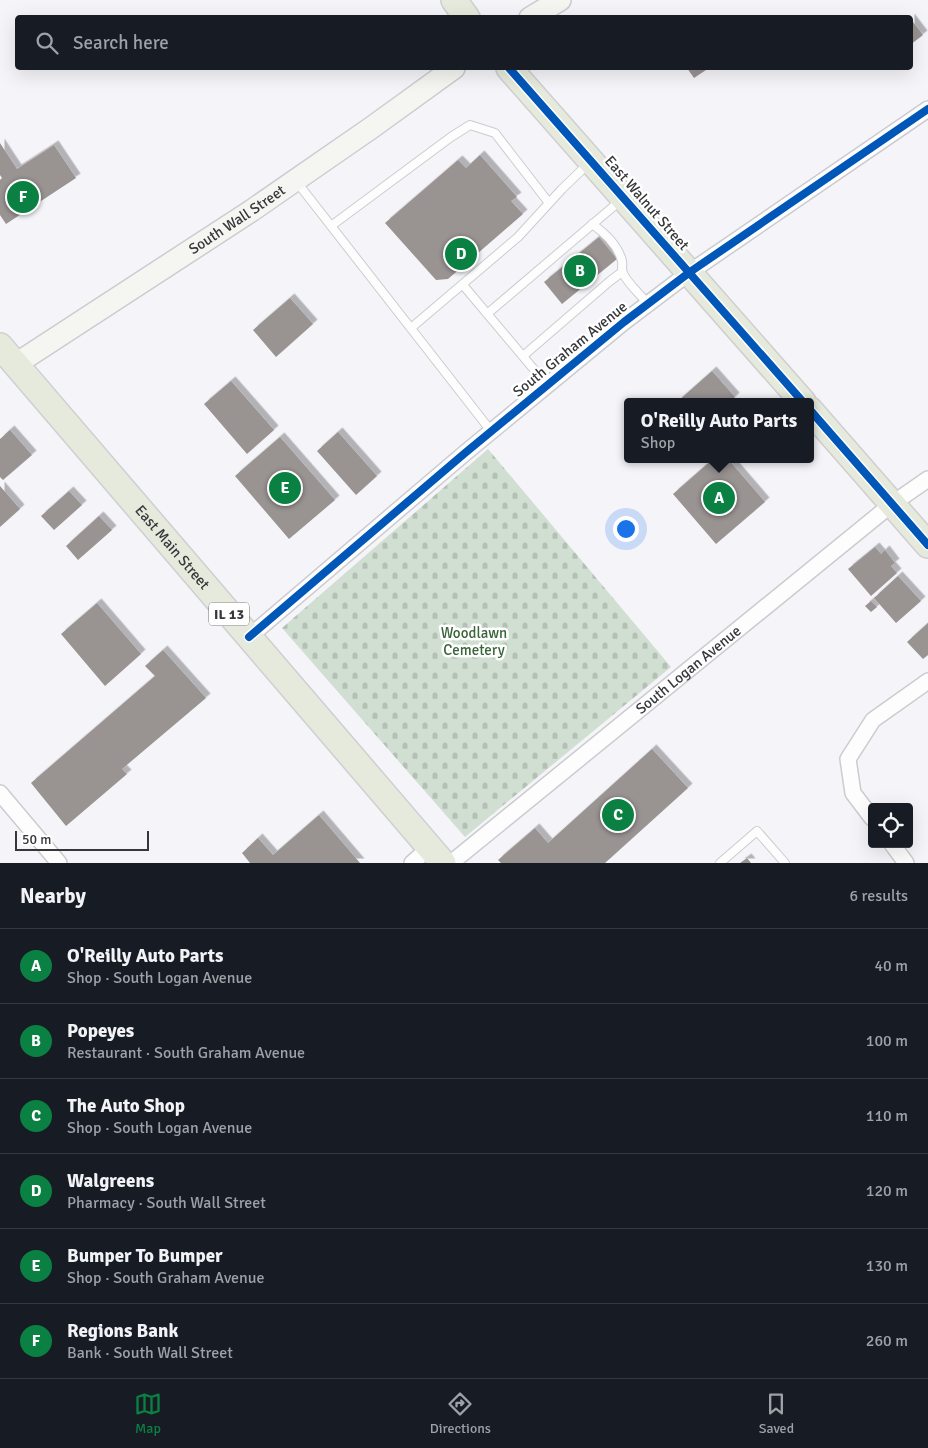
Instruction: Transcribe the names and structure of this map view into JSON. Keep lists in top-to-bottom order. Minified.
{"streets":{"highway":["East Walnut Street","East Main Street","IL 13"],"main road":["South Wall Street"],"street":["South Graham Avenue","South Logan Avenue"]},"crossings":[["East Walnut Street","South Graham Avenue"],["South Wall Street","East Main Street"],["South Graham Avenue","East Main Street"]],"parks":["Woodlawn Cemetery"],"scale_bar":"50 m","page":{"search":"Search here","pins":["F","D","B","E","A","C"],"popup":["O'Reilly Auto Parts","Shop"],"scale":"50 m","heading":["Nearby","6 results"],"list":[{"mark":"A","name":"O'Reilly Auto Parts","note":"Shop · South Logan Avenue","value":"40 m"},{"mark":"B","name":"Popeyes","note":"Restaurant · South Graham Avenue","value":"100 m"},{"mark":"C","name":"The Auto Shop","note":"Shop · South Logan Avenue","value":"110 m"},{"mark":"D","name":"Walgreens","note":"Pharmacy · South Wall Street","value":"120 m"},{"mark":"E","name":"Bumper To Bumper","note":"Shop · South Graham Avenue","value":"130 m"},{"mark":"F","name":"Regions Bank","note":"Bank · South Wall Street","value":"260 m"}],"nav":["Map","Directions","Saved"]}}
